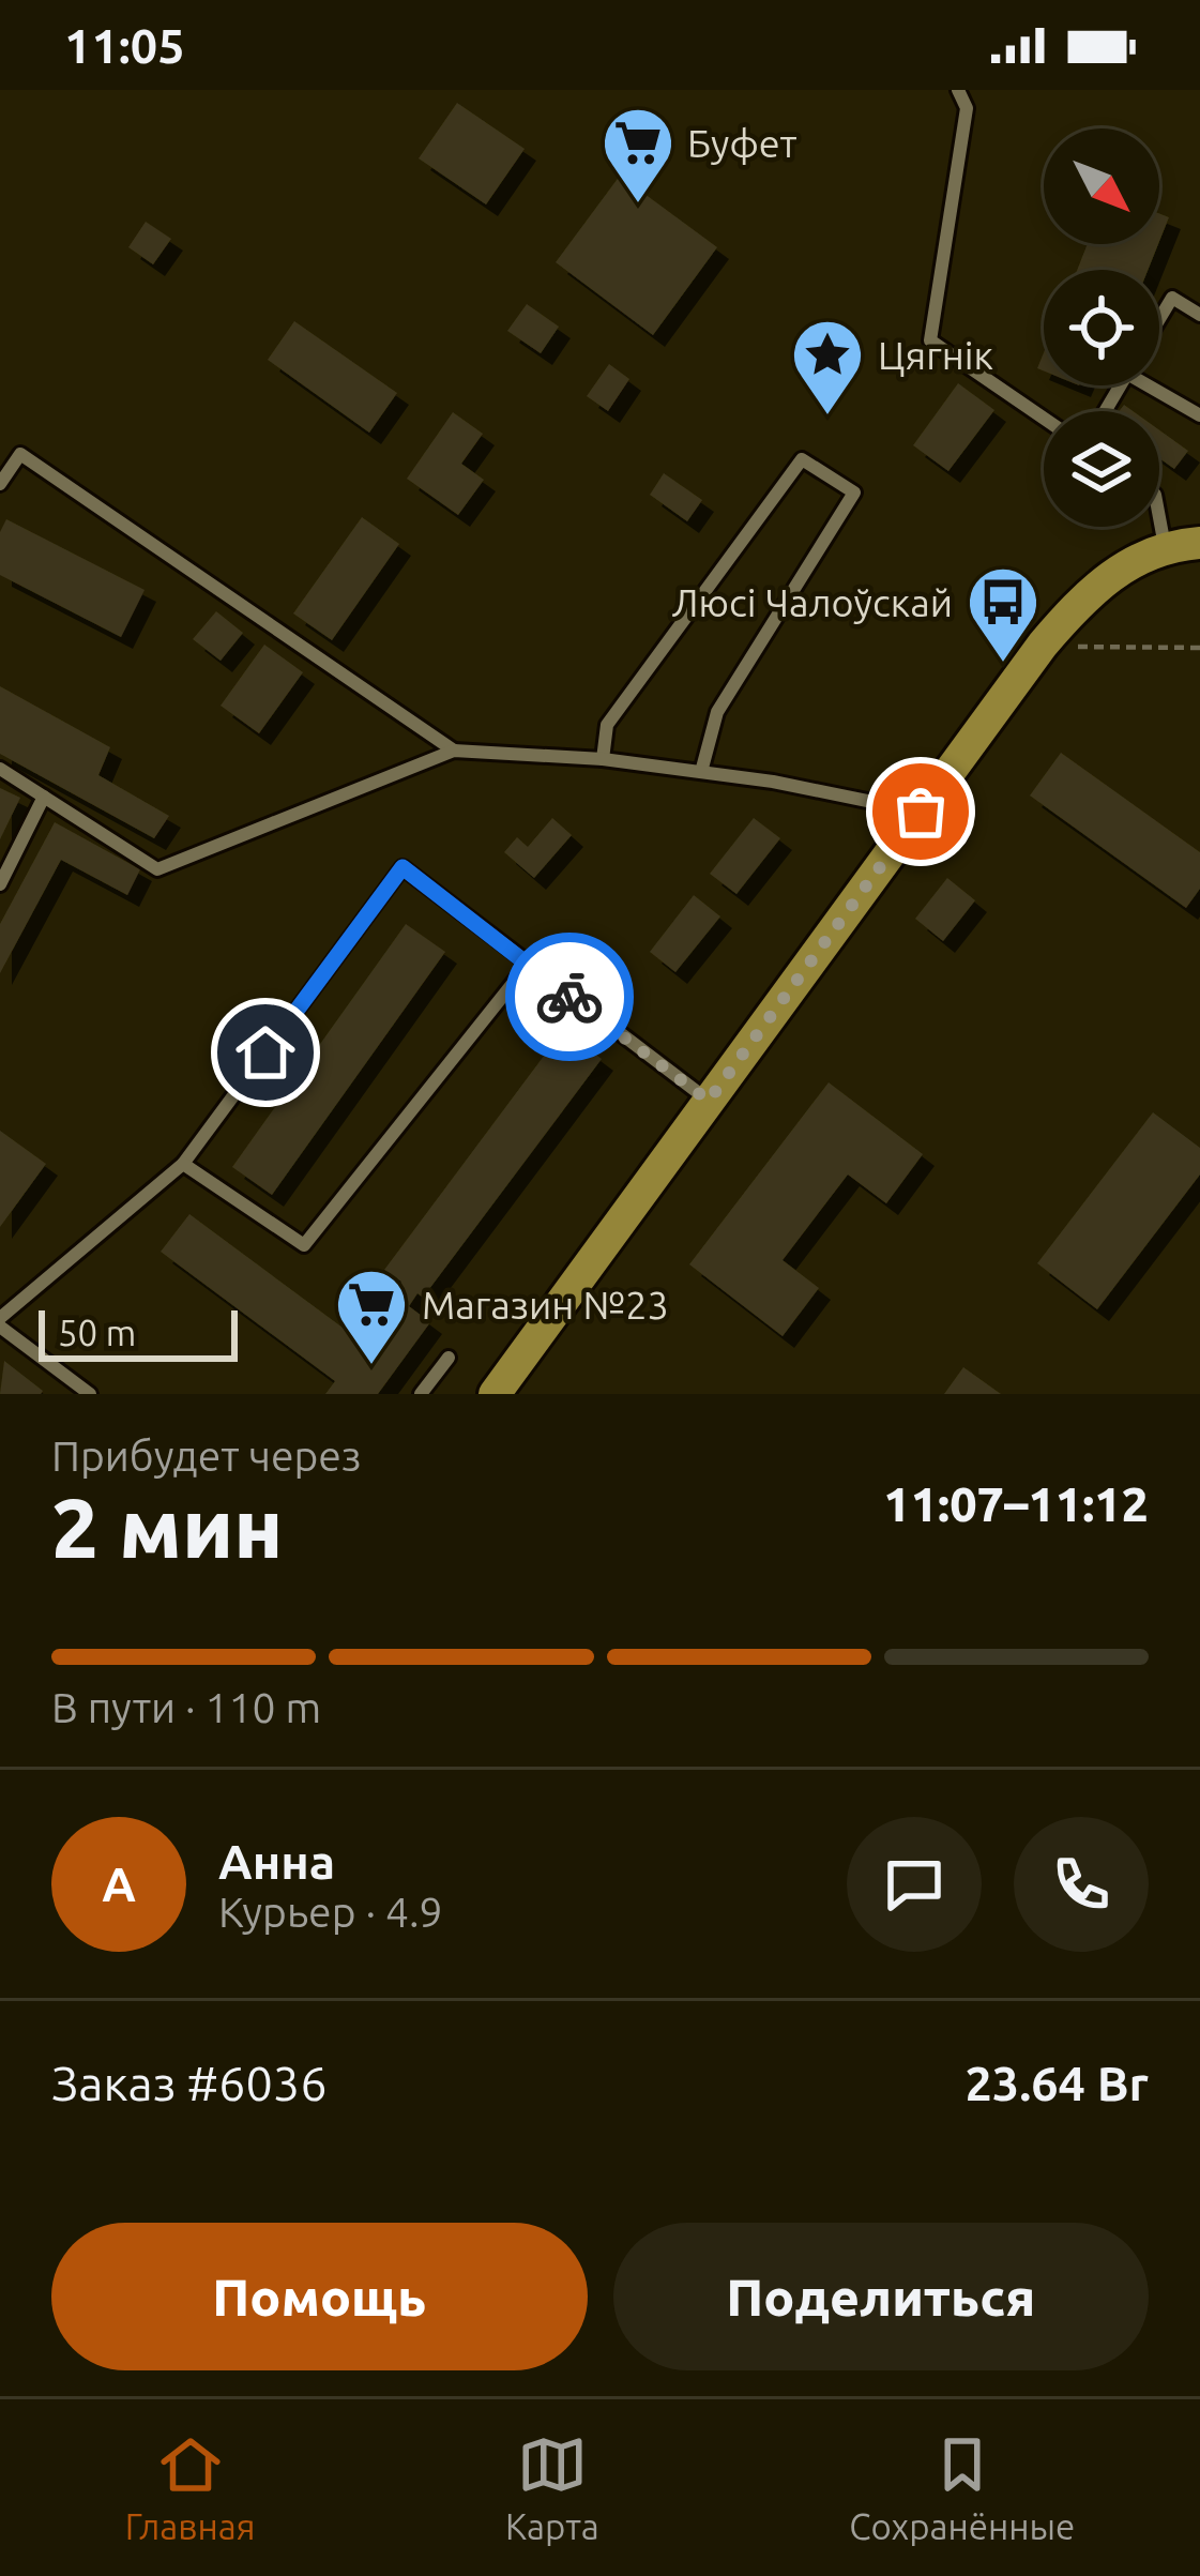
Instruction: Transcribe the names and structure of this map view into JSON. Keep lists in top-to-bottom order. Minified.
{"places":{"supermarket":["Буфет","Магазин №23"],"place":["Цягнік"],"bus stop":["Люсі Чалоўскай"]},"scale_bar":"50 m","north":"bottom right","page":{"status":"11:05","scale":"50 m","heading":["2 мин","Прибудет через","11:07–11:12"],"panel":["Анна","Курьер · 4.9","Заказ #6036","23.64 Br"],"bar":"В пути · 110 m","round":"А","buttons":["Помощь","Поделиться"],"tabs":["Главная","Карта","Сохранённые"]}}
